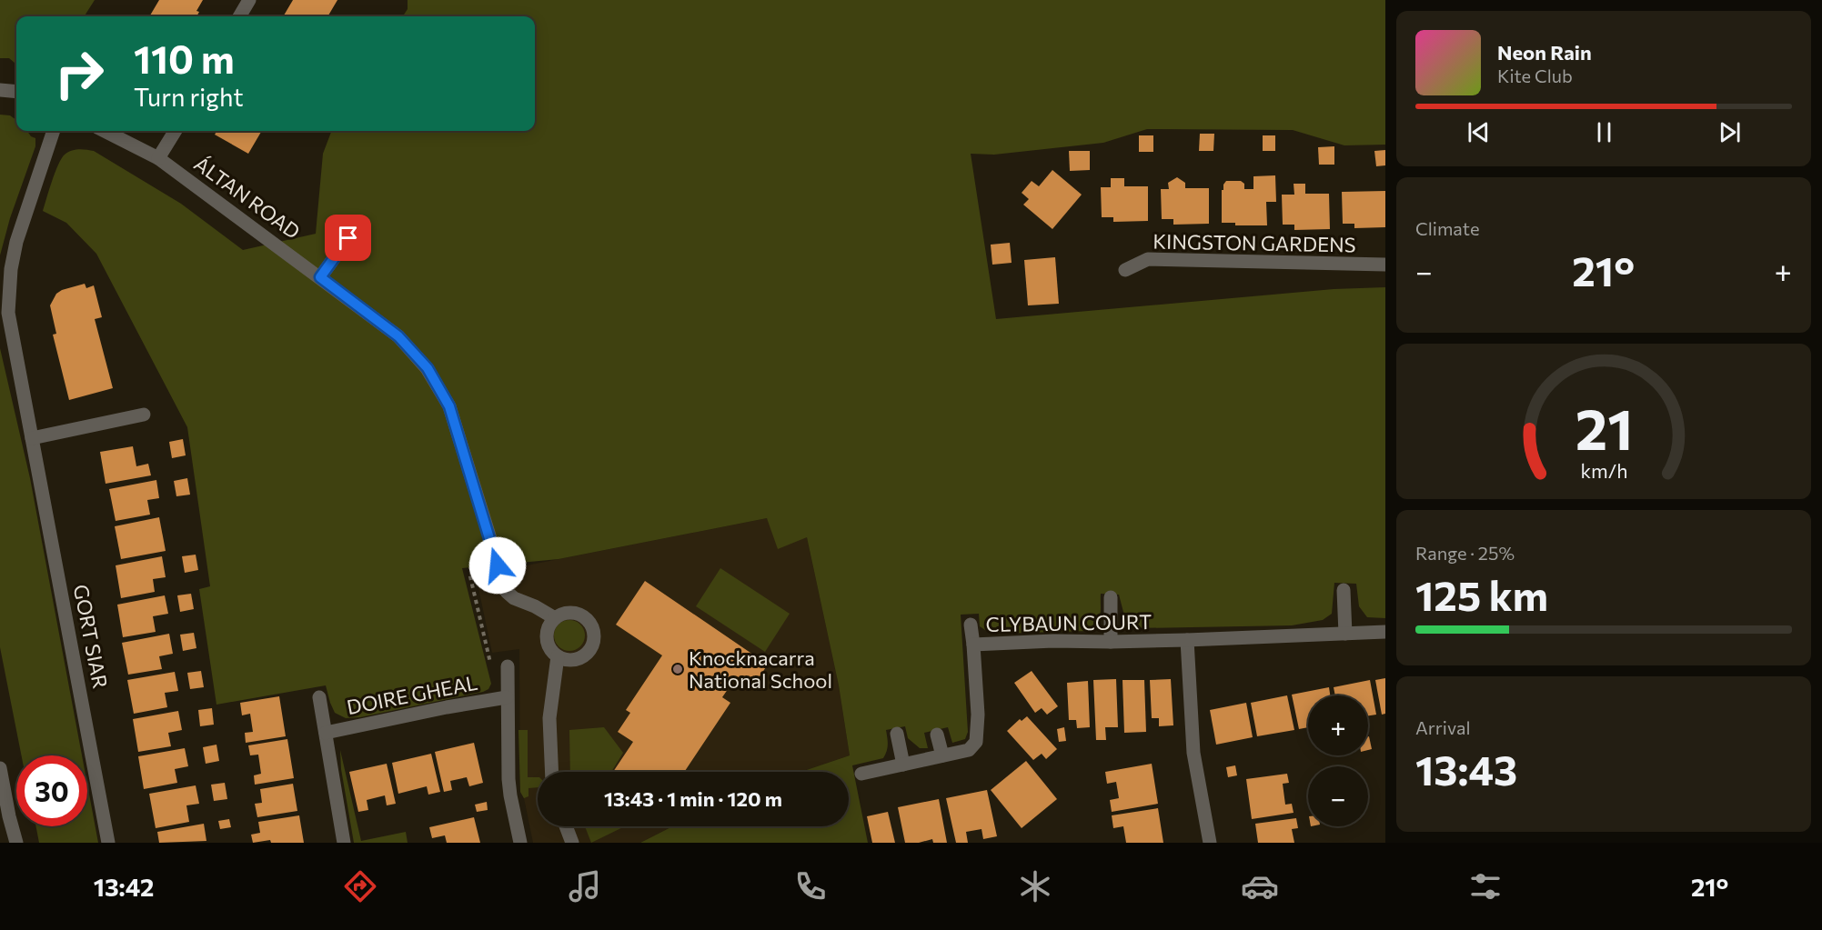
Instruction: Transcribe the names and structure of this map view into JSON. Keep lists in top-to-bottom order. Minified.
{"streets":{"street":["ÁLTAN ROAD","KINGSTON GARDENS","CLYBAUN COURT","GORT SIAR","DOIRE GHEAL"]},"places":["Knocknacarra National School"],"page":{"turn":["110 m","Turn right"],"song":["Neon Rain","Kite Club"],"tile":["Climate",["Range · 25%","125 km"],["Arrival","13:43"]],"heat":["−","21°","+"],"map_buttons":["+","−"],"limit":"30","trip":"13:43 · 1 min · 120 m","tabs":["13:42","21°"],"gauge":["21","km/h"]}}
